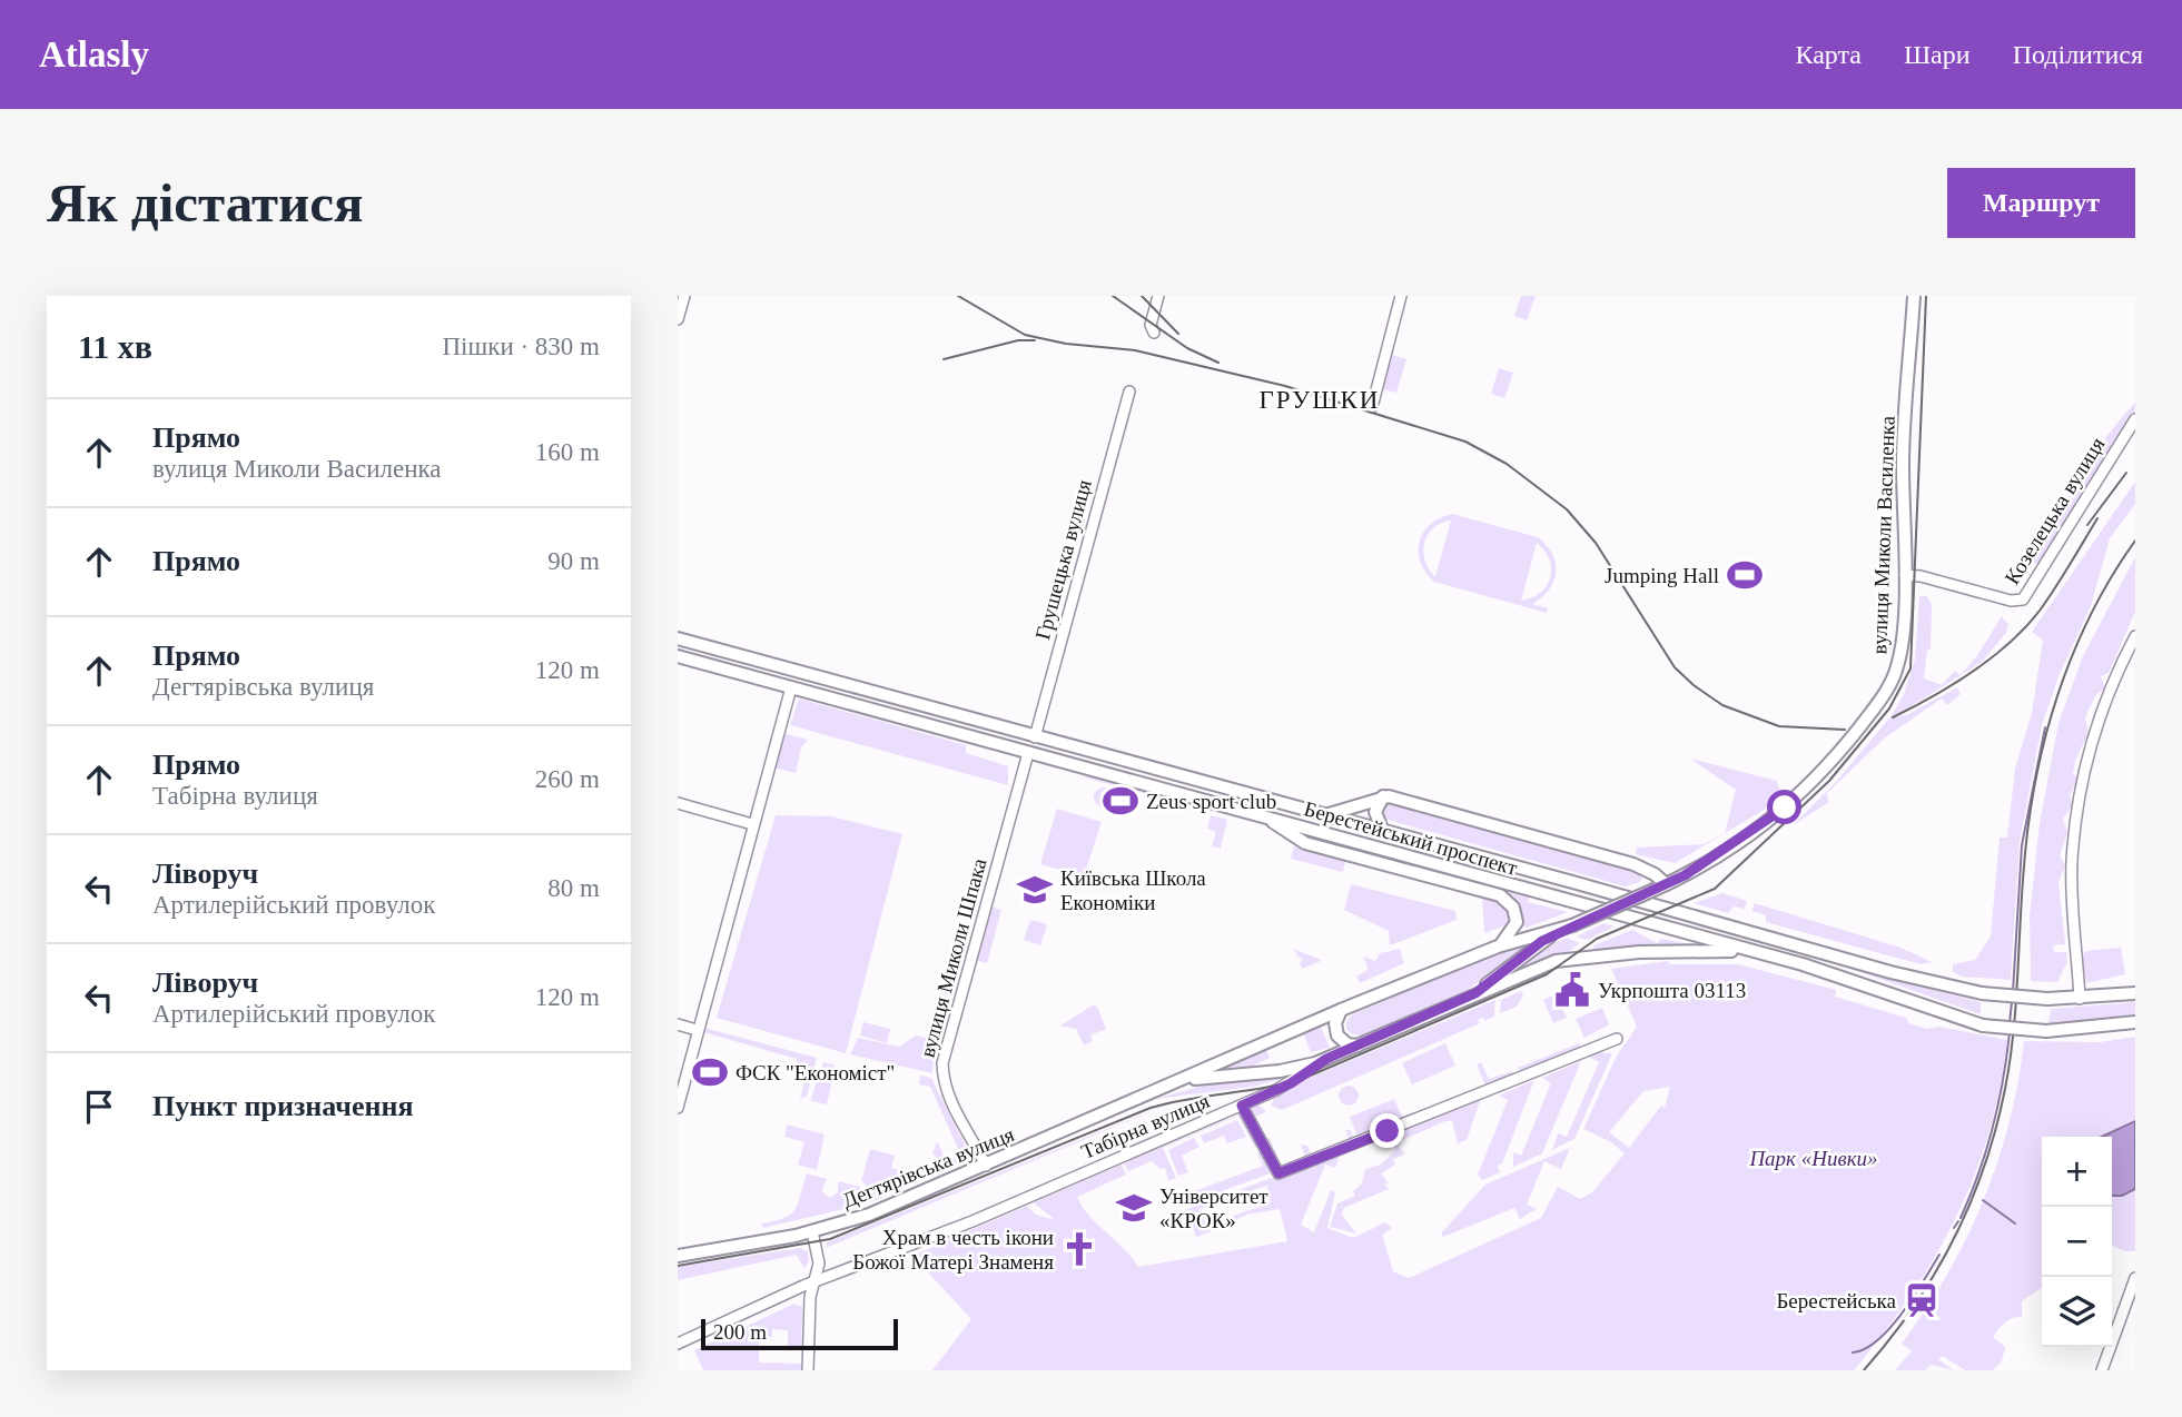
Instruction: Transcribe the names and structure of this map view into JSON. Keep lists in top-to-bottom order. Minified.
{"streets":{"main road":["вулиця Миколи Василенка","Берестейський проспект","Табірна вулиця","Дегтярівська вулиця"],"street":["Козелецька вулиця","Грушецька вулиця","вулиця Миколи Шпака"]},"crossings":[["Козелецька вулиця","вулиця Миколи Василенка"],["вулиця Миколи Василенка","Дегтярівська вулиця"],["Грушецька вулиця","Берестейський проспект"],["Берестейський проспект","вулиця Миколи Шпака"],["Берестейський проспект","Табірна вулиця"],["вулиця Миколи Шпака","Дегтярівська вулиця"],["Табірна вулиця","Дегтярівська вулиця"]],"districts":["ГРУШКИ"],"parks":["Парк «Нивки»"],"places":{"sports":["Jumping Hall","Zeus sport club","ФСК \"Економіст\""],"school or university":["Київська Школа Економіки","Університет «КРОК»"],"public building":["Укрпошта 03113"],"church":["Храм в честь ікони Божої Матері Знаменя"],"station":["Берестейська"]},"scale_bar":"200 m","page":{"header":"Atlasly","nav":["Карта","Шари","Поділитися"],"buttons":"Маршрут","title":"Як дістатися","heading":["11 хв","Пішки · 830 m"],"list":[["Прямо","вулиця Миколи Василенка","160 m"],["Прямо","90 m"],["Прямо","Дегтярівська вулиця","120 m"],["Прямо","Табірна вулиця","260 m"],["Ліворуч","Артилерійський провулок","80 m"],["Ліворуч","Артилерійський провулок","120 m"],"Пункт призначення"],"map_buttons":["+","−"],"scale":"200 m"}}
